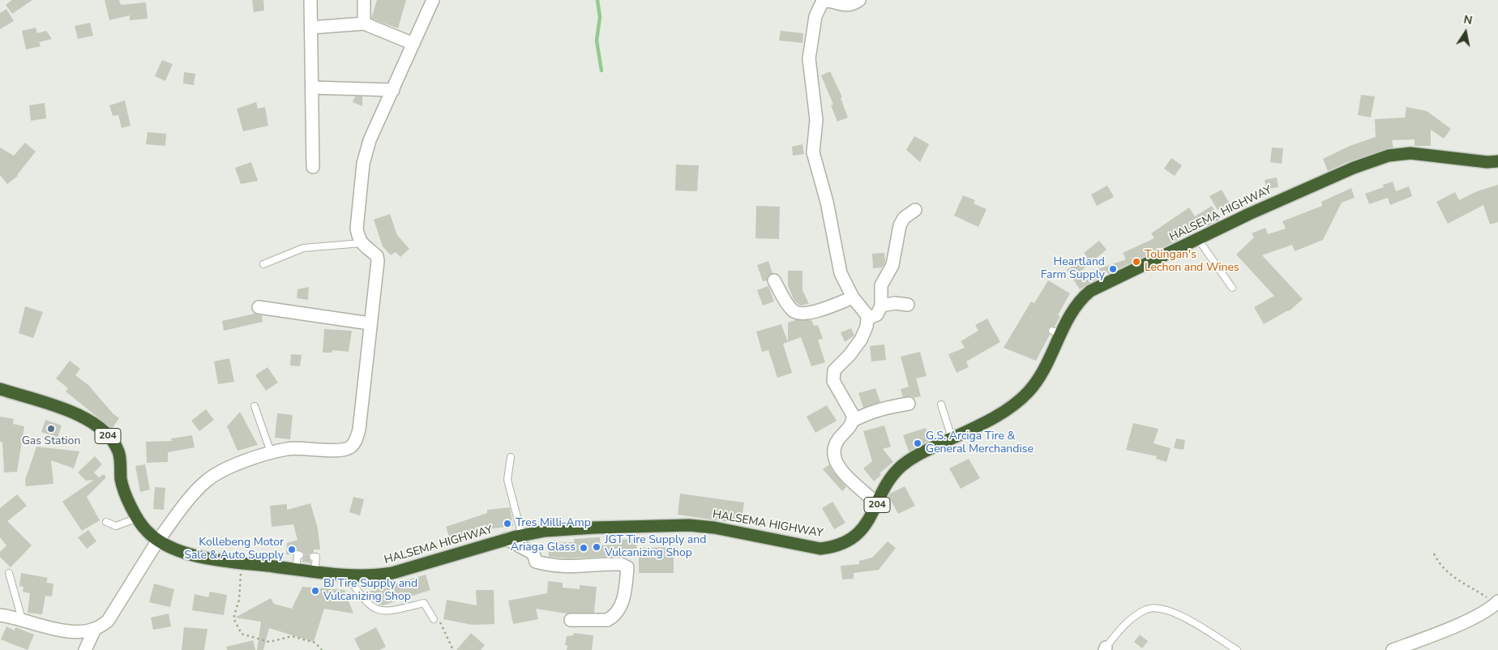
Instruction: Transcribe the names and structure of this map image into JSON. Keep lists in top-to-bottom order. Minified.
{"streets":{"highway":["HALSEMA HIGHWAY","204"]},"places":["Tolingan's Lechon and Wines","Heartland Farm Supply","Gas Station","G.S. Arciga Tire & General Merchandise","Tres Milli-Amp","JGT Tire Supply and Vulcanizing Shop","Ariaga Glass","Kollebeng Motor Sale & Auto Supply","BJ Tire Supply and Vulcanizing Shop"],"north":"top"}
